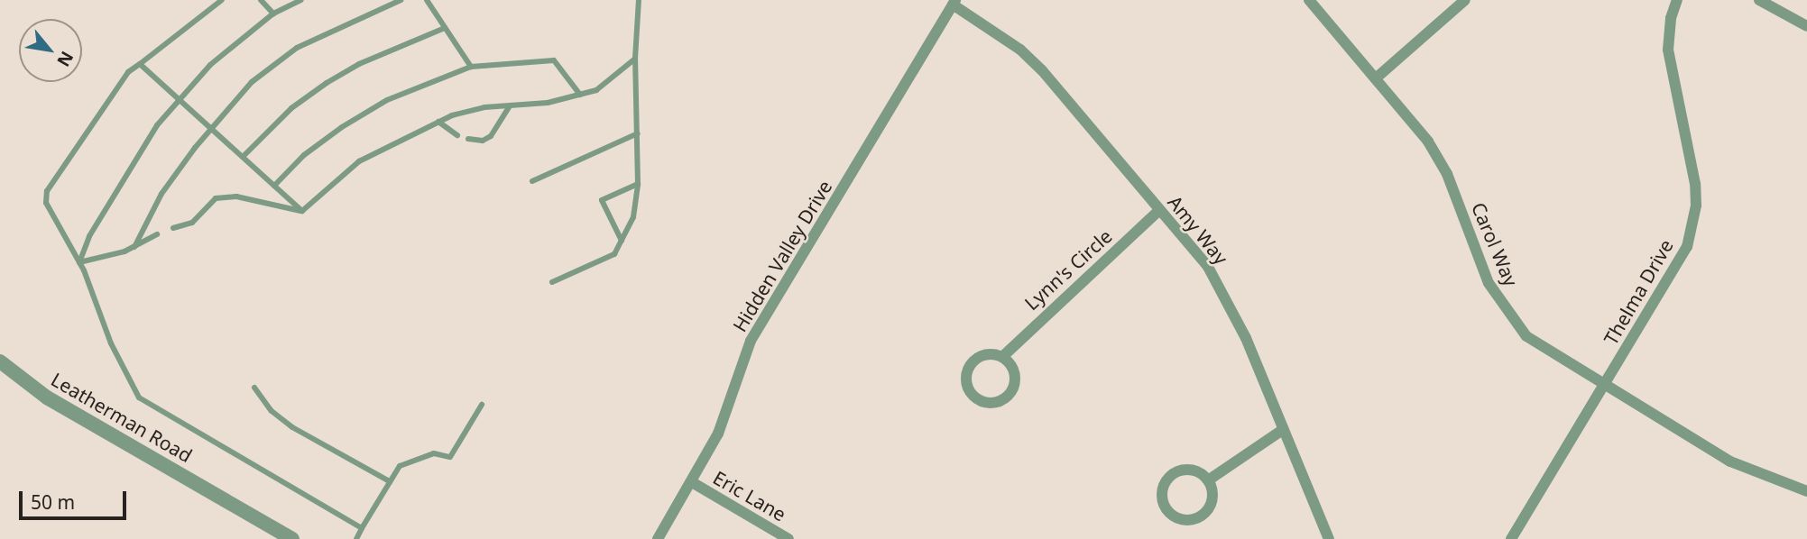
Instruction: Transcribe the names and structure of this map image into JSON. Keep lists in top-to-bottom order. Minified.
{"streets":{"street":["Amy Way","Carol Way","Hidden Valley Drive","Lynn's Circle","Thelma Drive","Leatherman Road","Eric Lane"]},"crossings":[["Amy Way","Hidden Valley Drive"],["Amy Way","Lynn's Circle"],["Carol Way","Thelma Drive"],["Hidden Valley Drive","Eric Lane"]],"scale_bar":"50 m","north":"bottom right"}
